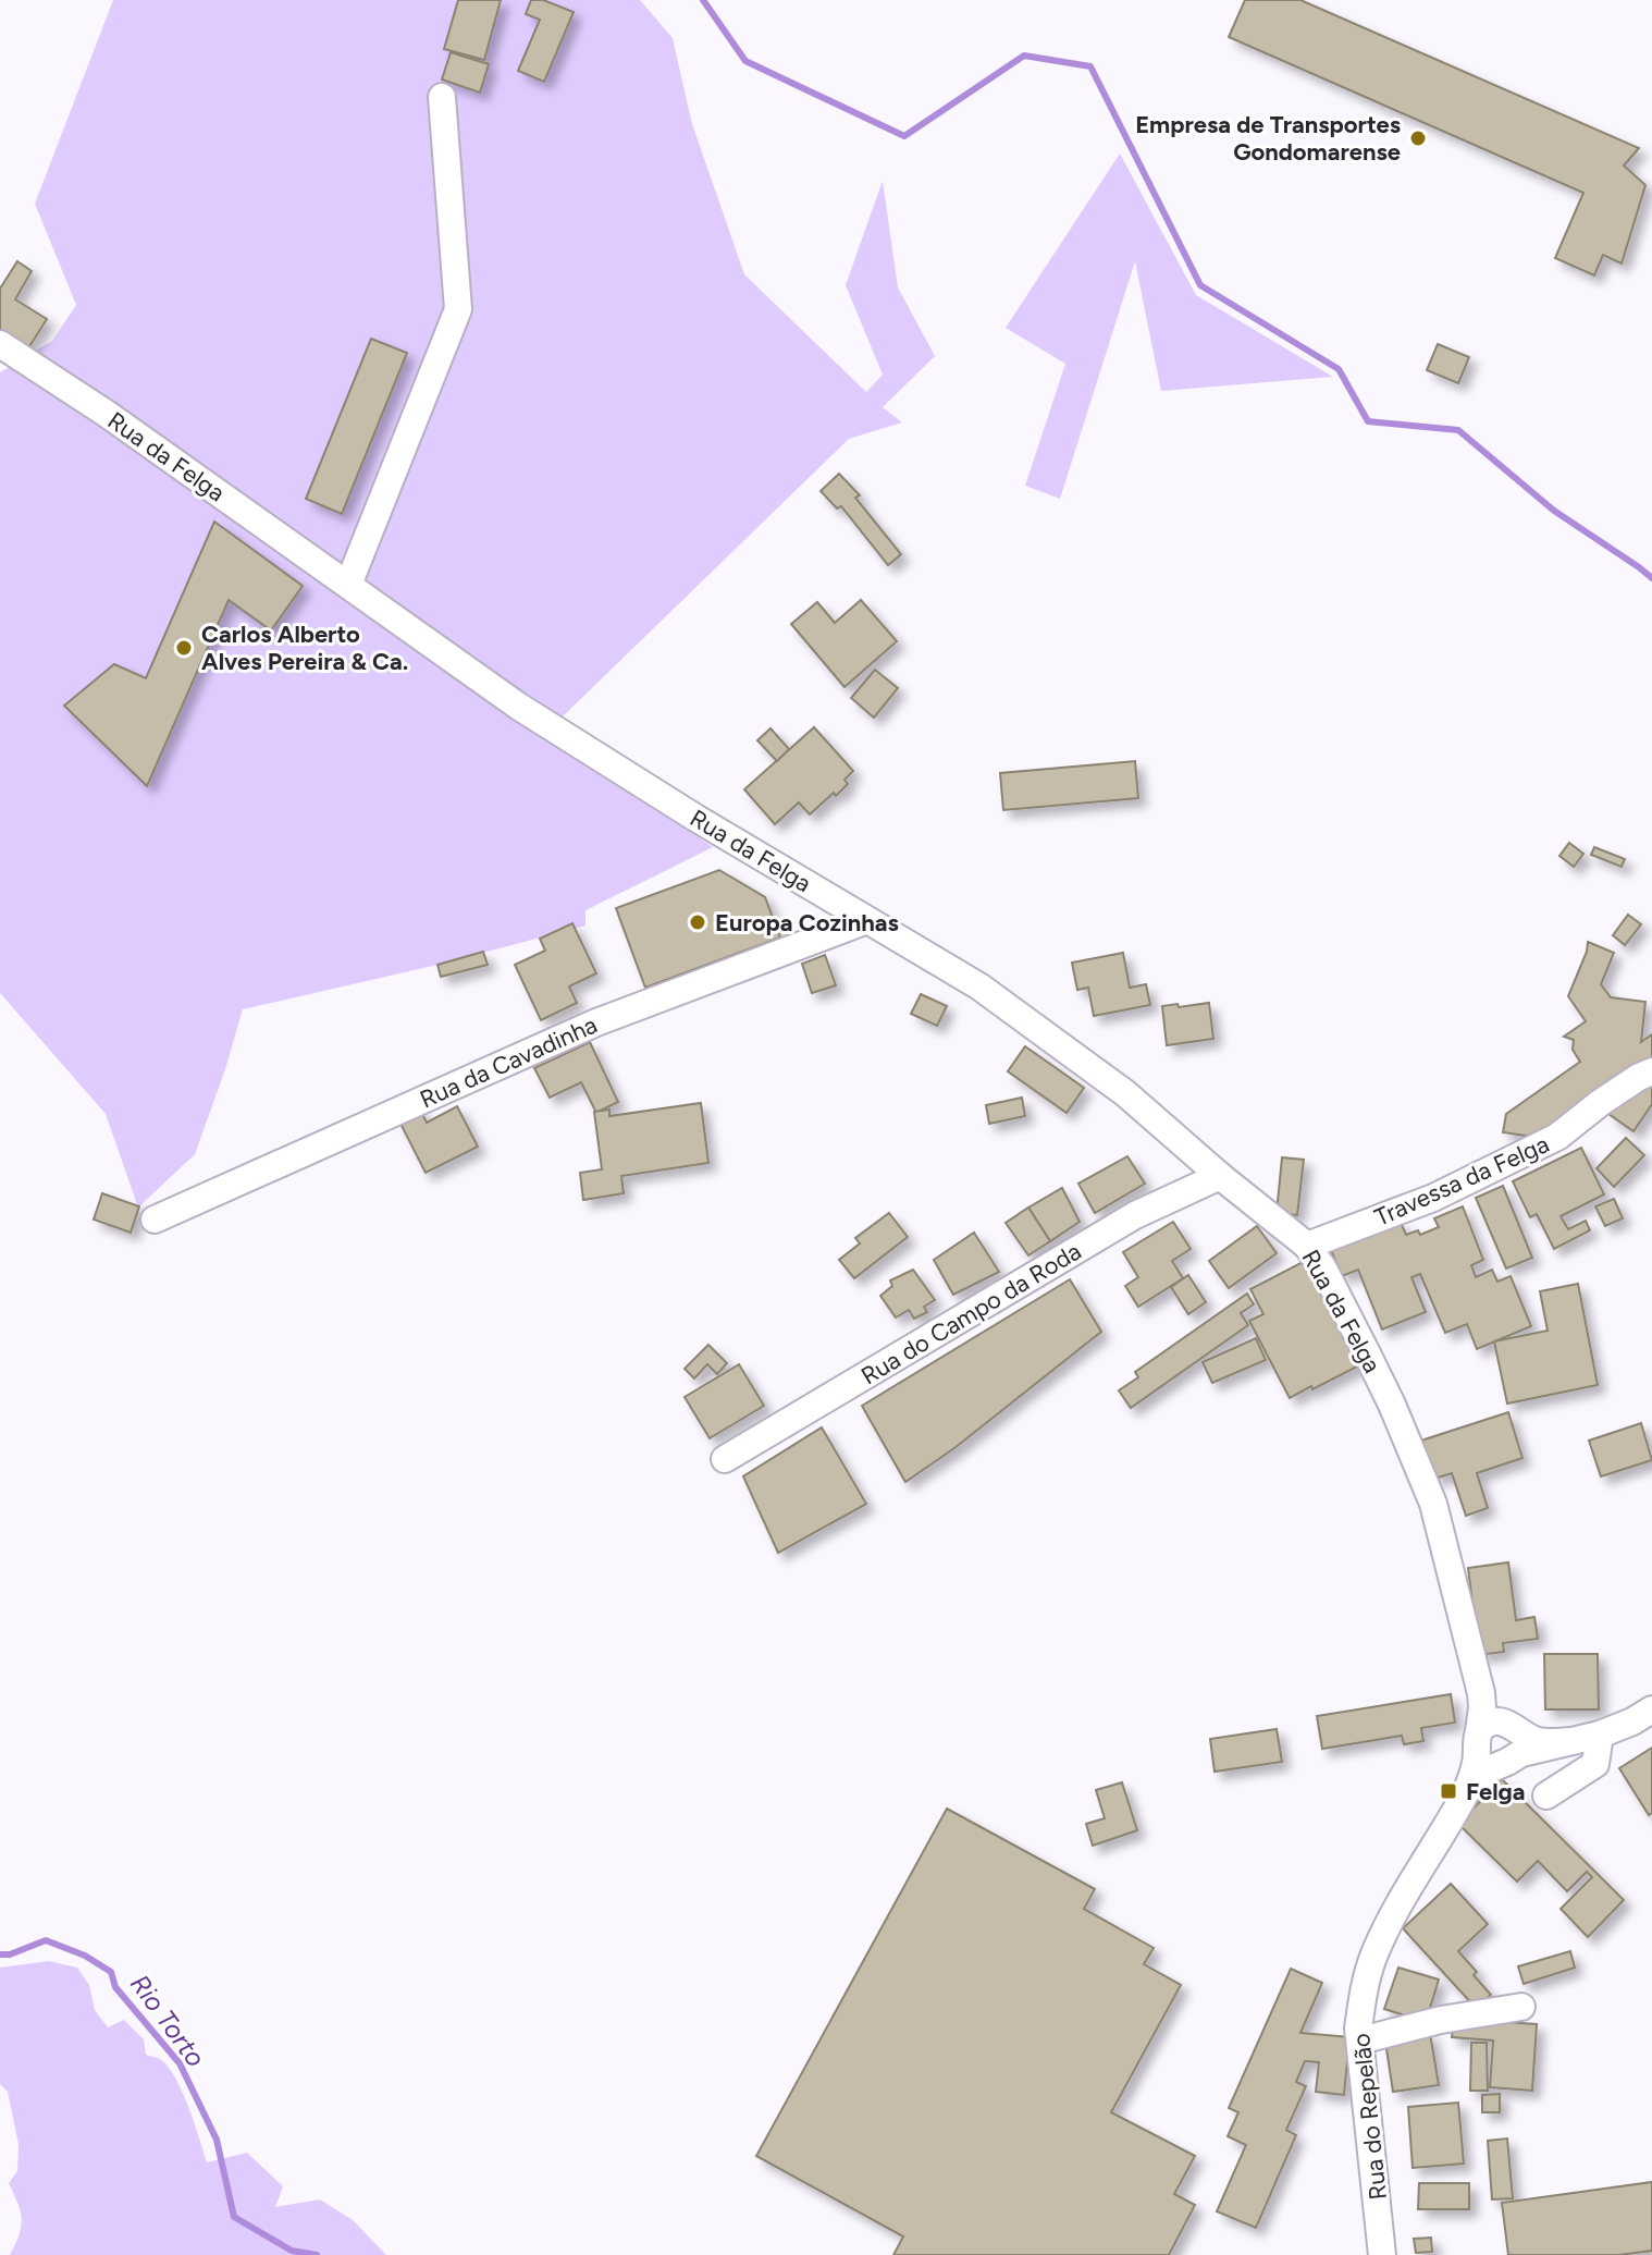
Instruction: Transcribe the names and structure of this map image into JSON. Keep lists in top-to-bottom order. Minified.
{"streets":{"street":["Rua da Felga","Rua da Cavadinha","Travessa da Felga","Rua do Campo da Roda","Rua do Repelão"]},"crossings":[["Rua da Felga","Rua da Cavadinha"],["Rua da Felga","Travessa da Felga"],["Rua da Felga","Rua do Campo da Roda"],["Rua da Felga","Rua do Repelão"]],"water":["Rio Torto"],"places":{"other":["Empresa de Transportes Gondomarense","Carlos Alberto Alves Pereira & Ca.","Europa Cozinhas"],"transit":["Felga"]}}
